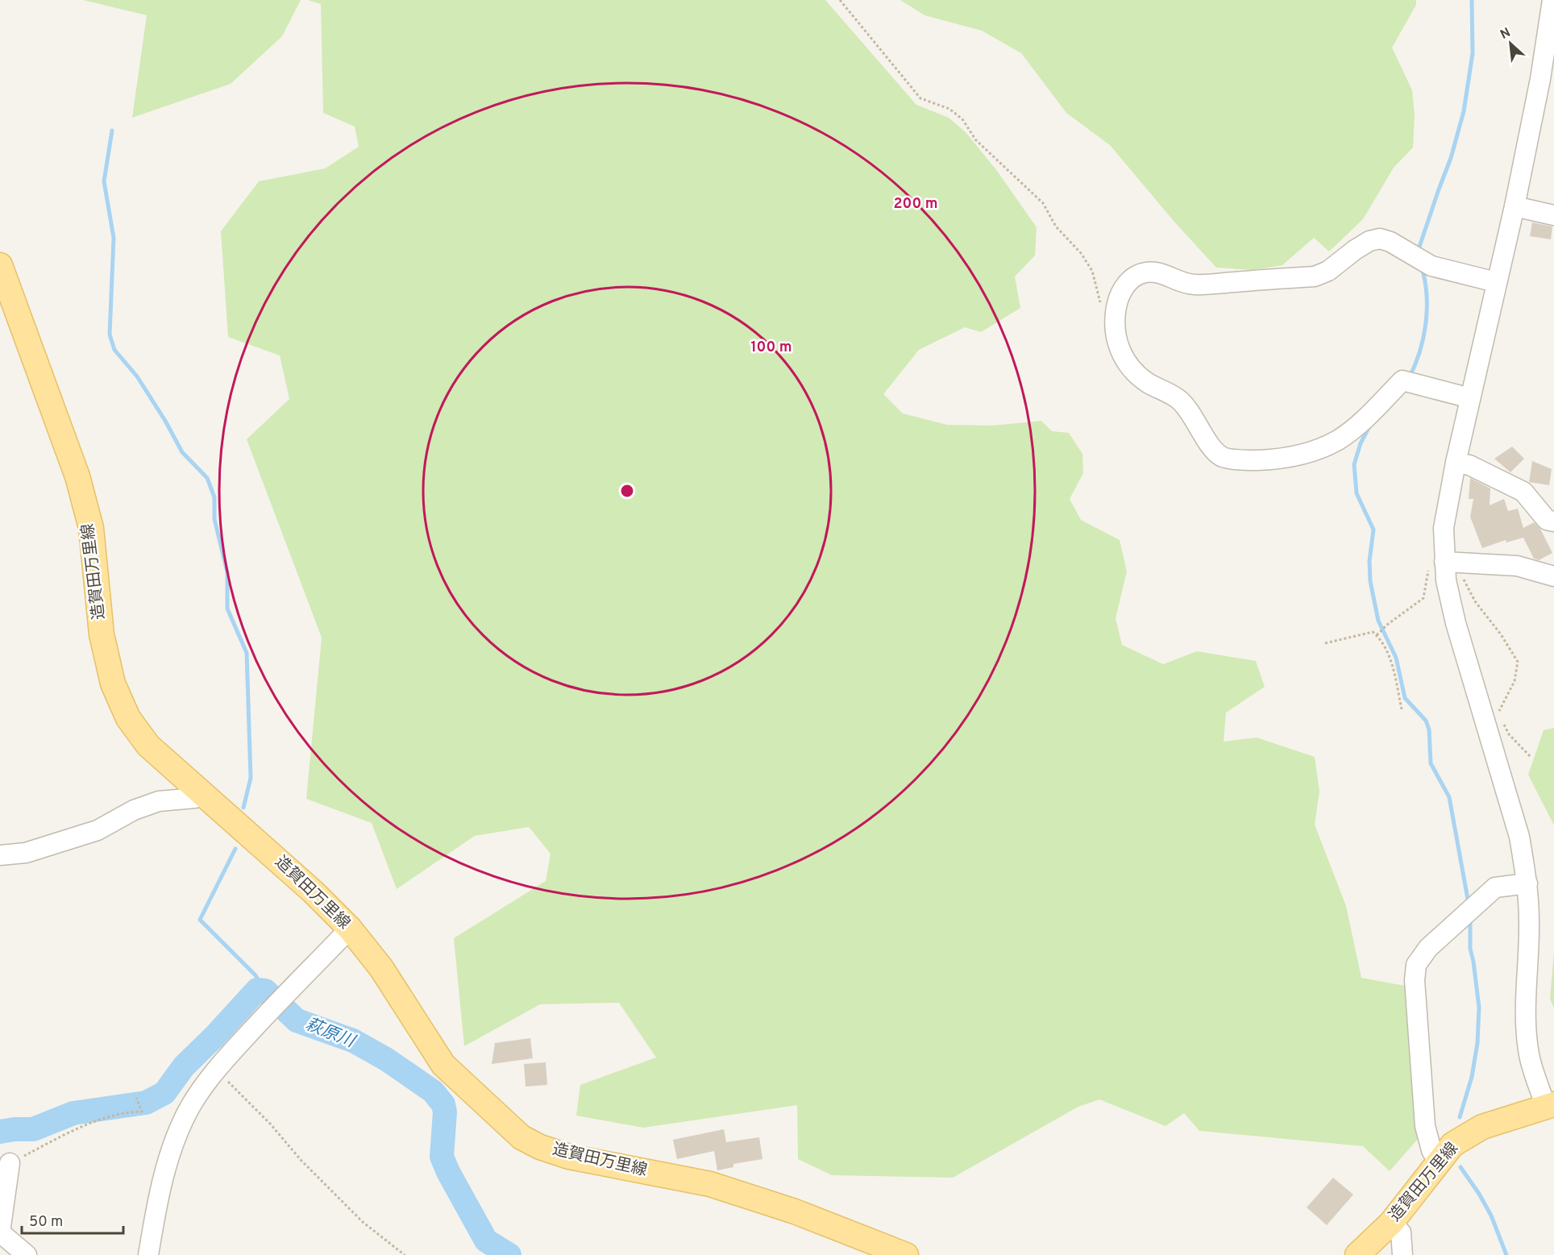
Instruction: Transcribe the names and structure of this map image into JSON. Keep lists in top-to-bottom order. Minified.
{"streets":{"main road":["造賀田万里線"]},"water":["萩原川"],"scale_bar":"50 m","north":"top left","rings":["200 m","100 m"]}
